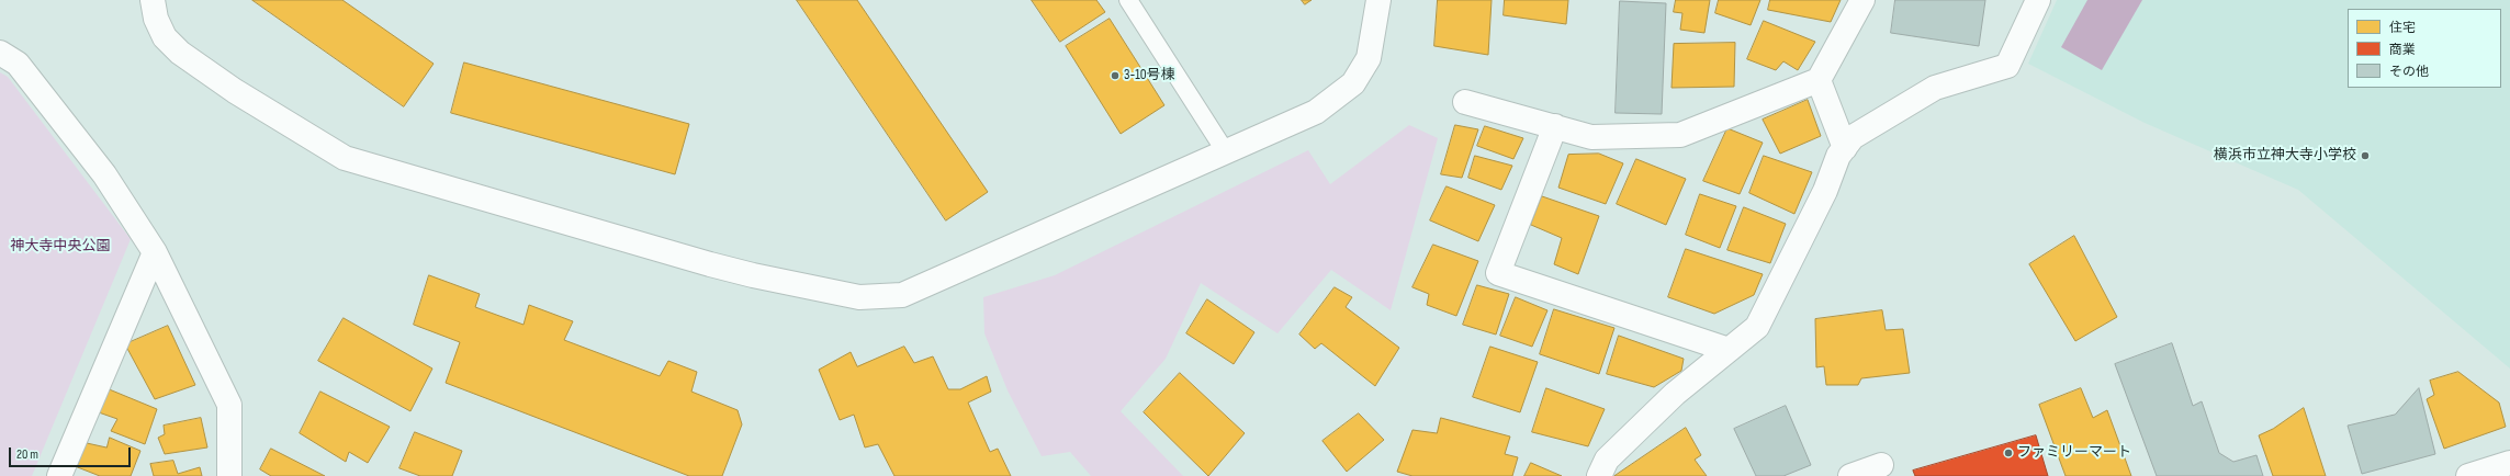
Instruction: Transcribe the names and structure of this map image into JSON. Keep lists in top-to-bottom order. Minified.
{"parks":["神大寺中央公園"],"places":["3-10号棟","横浜市立神大寺小学校","ファミリーマート"],"legend":["住宅","商業","その他"],"scale_bar":"20 m"}
